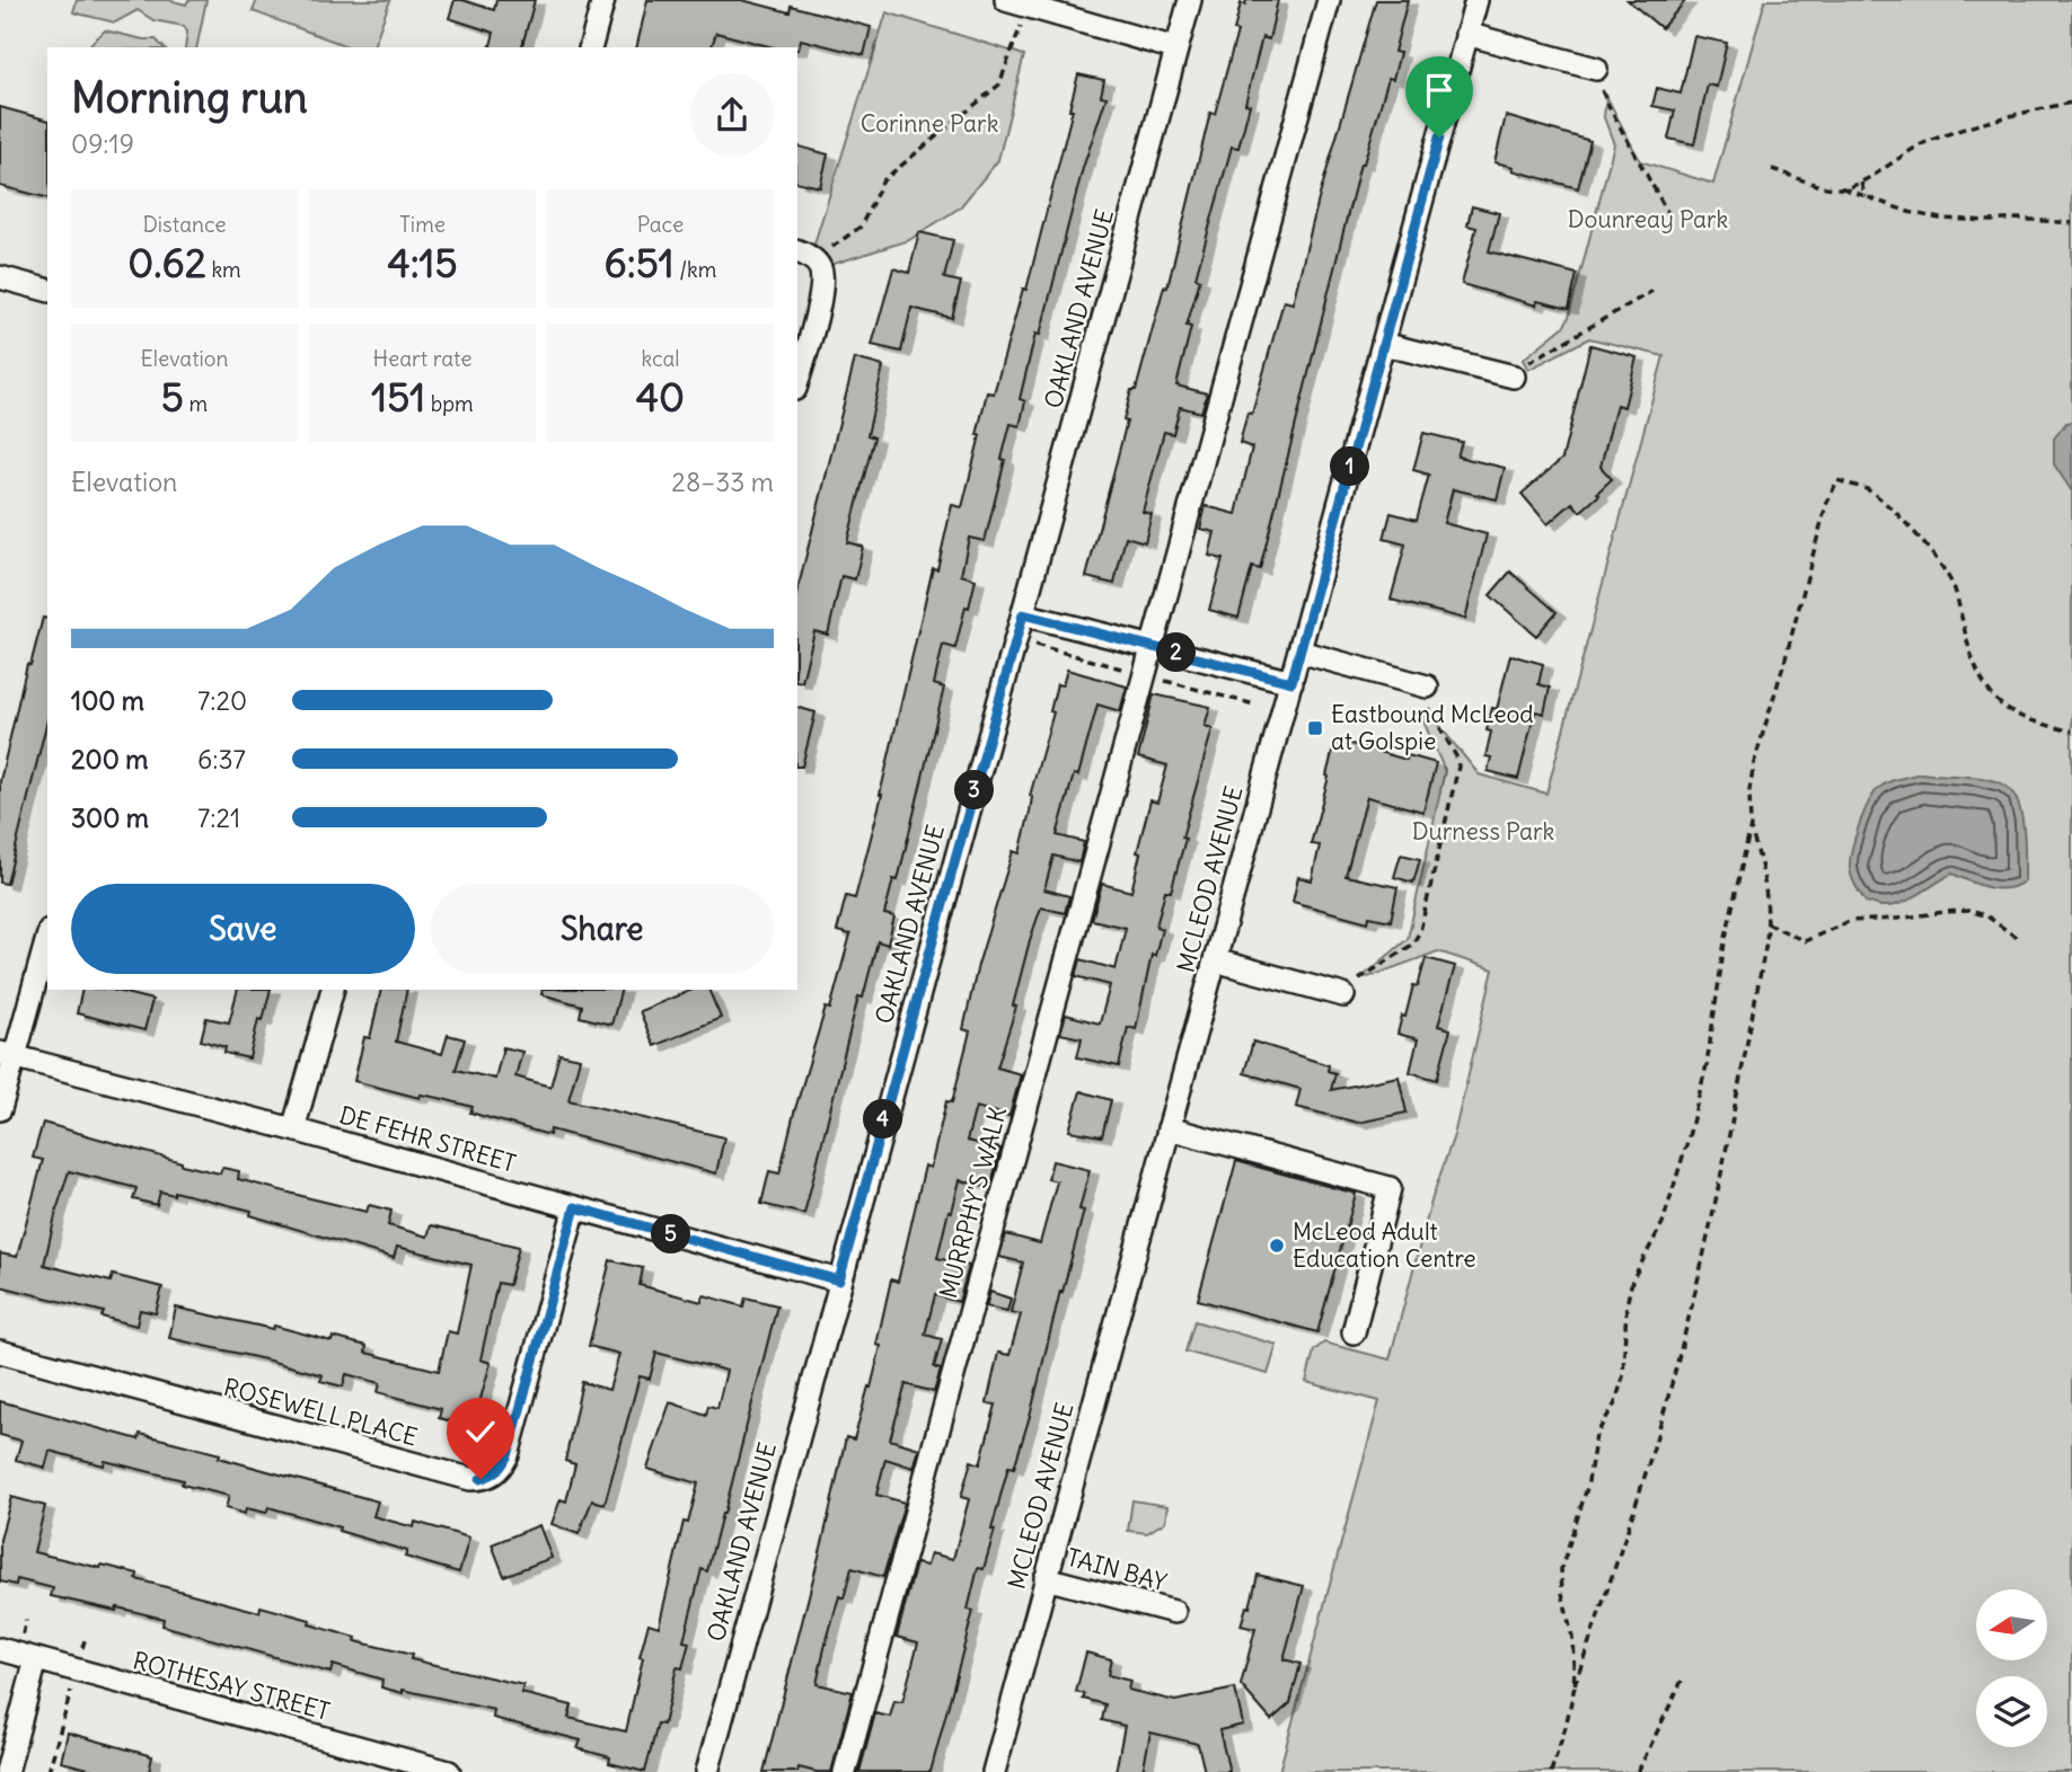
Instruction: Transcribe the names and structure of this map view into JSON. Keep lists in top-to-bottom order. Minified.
{"streets":{"street":["OAKLAND AVENUE","MCLEOD AVENUE","DE FEHR STREET","MURRPHY'S WALK","ROSEWELL PLACE","TAIN BAY","ROTHESAY STREET"]},"crossings":[["OAKLAND AVENUE","DE FEHR STREET"],["MCLEOD AVENUE","TAIN BAY"],["DE FEHR STREET","ROSEWELL PLACE"]],"parks":["Corinne Park","Dounreay Park","Durness Park"],"places":{"transit":["Eastbound McLeod at Golspie"],"other":["McLeod Adult Education Centre"]},"north":"left","page":{"heading":["Morning run","09:19"],"stats":[["Distance","0.62 km"],["Time","4:15"],["Pace","6:51 /km"],["Elevation","5 m"],["Heart rate","151 bpm"],["kcal","40"]],"pins":["1","2","3","4","5"],"chart":["Elevation","28–33 m"],"list":[{"name":"100 m","note":"7:20"},{"name":"200 m","note":"6:37"},{"name":"300 m","note":"7:21"}],"buttons":["Save","Share"]}}
